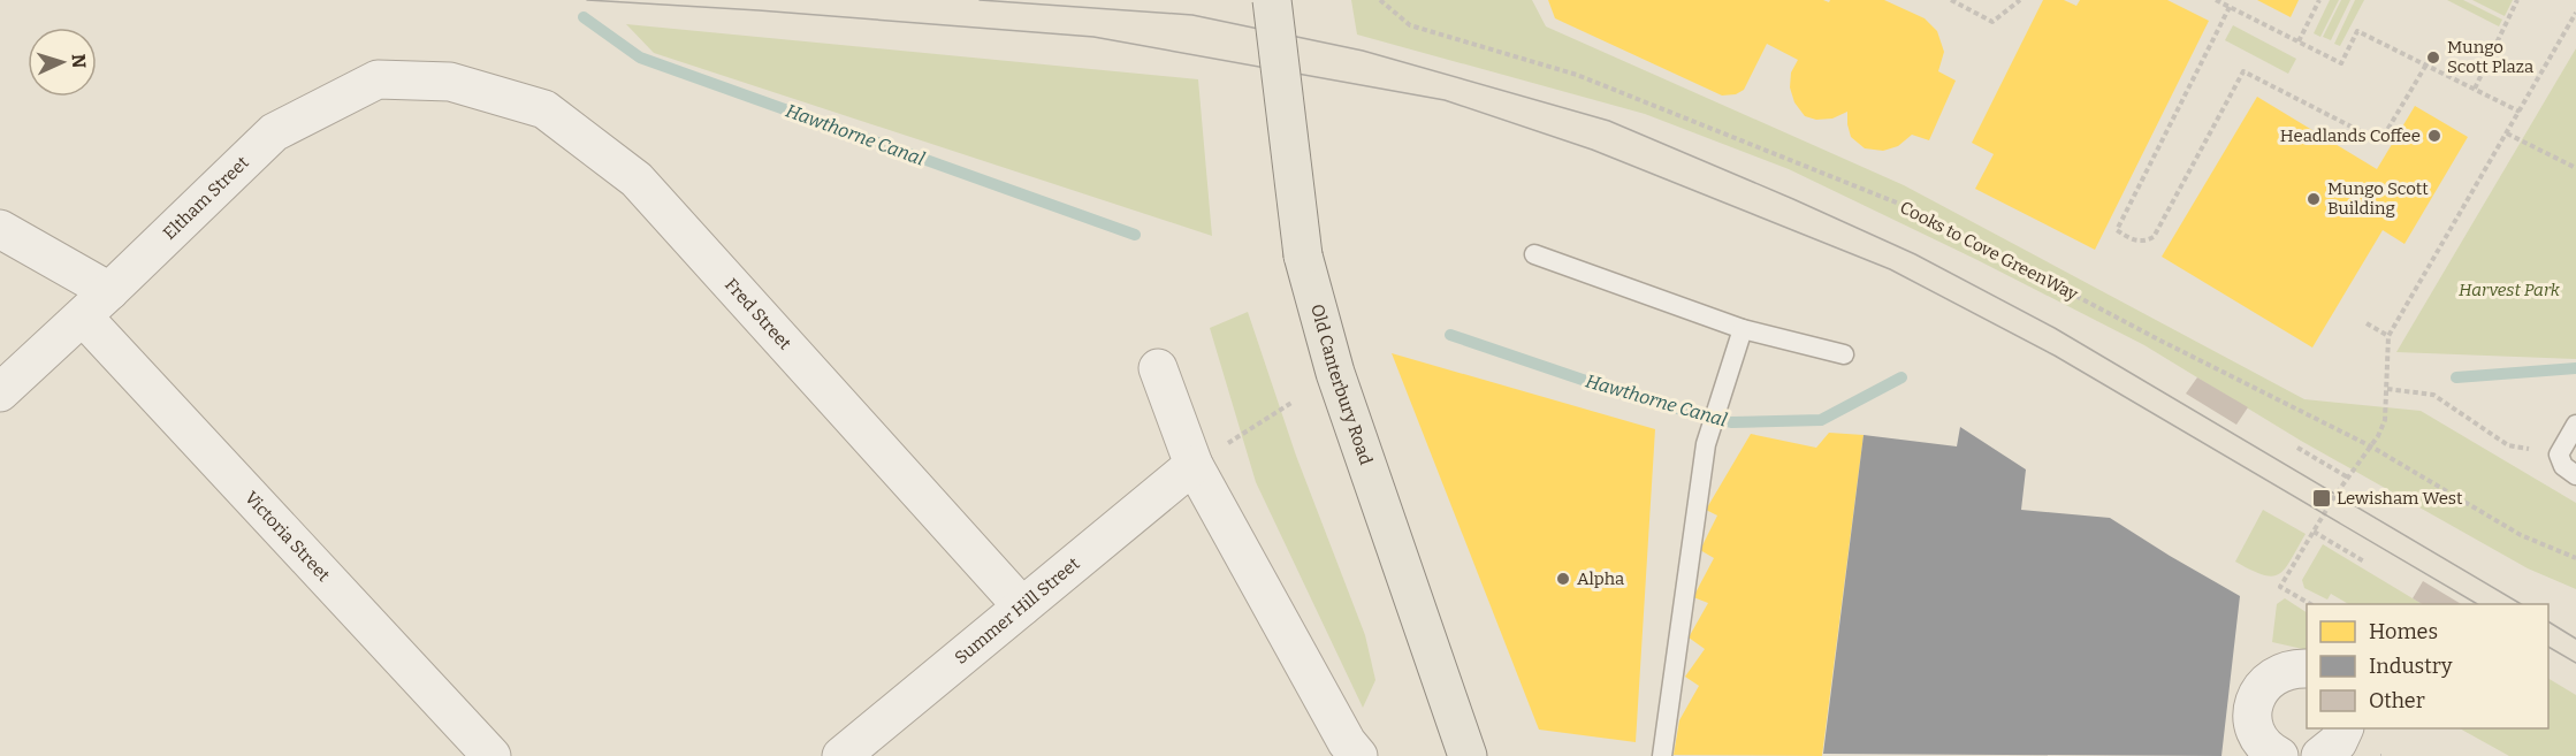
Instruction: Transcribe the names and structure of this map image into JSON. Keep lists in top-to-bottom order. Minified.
{"streets":{"main road":["Old Canterbury Road"],"street":["Eltham Street","Fred Street","Victoria Street","Summer Hill Street"],"path":["Cooks to Cove GreenWay"]},"crossings":[["Eltham Street","Fred Street"],["Eltham Street","Victoria Street"],["Fred Street","Summer Hill Street"]],"water":["Hawthorne Canal"],"parks":["Harvest Park"],"places":{"other":["Mungo Scott Plaza","Headlands Coffee","Mungo Scott Building","Alpha"],"transit":["Lewisham West"]},"legend":["Homes","Industry","Other"],"north":"right"}
